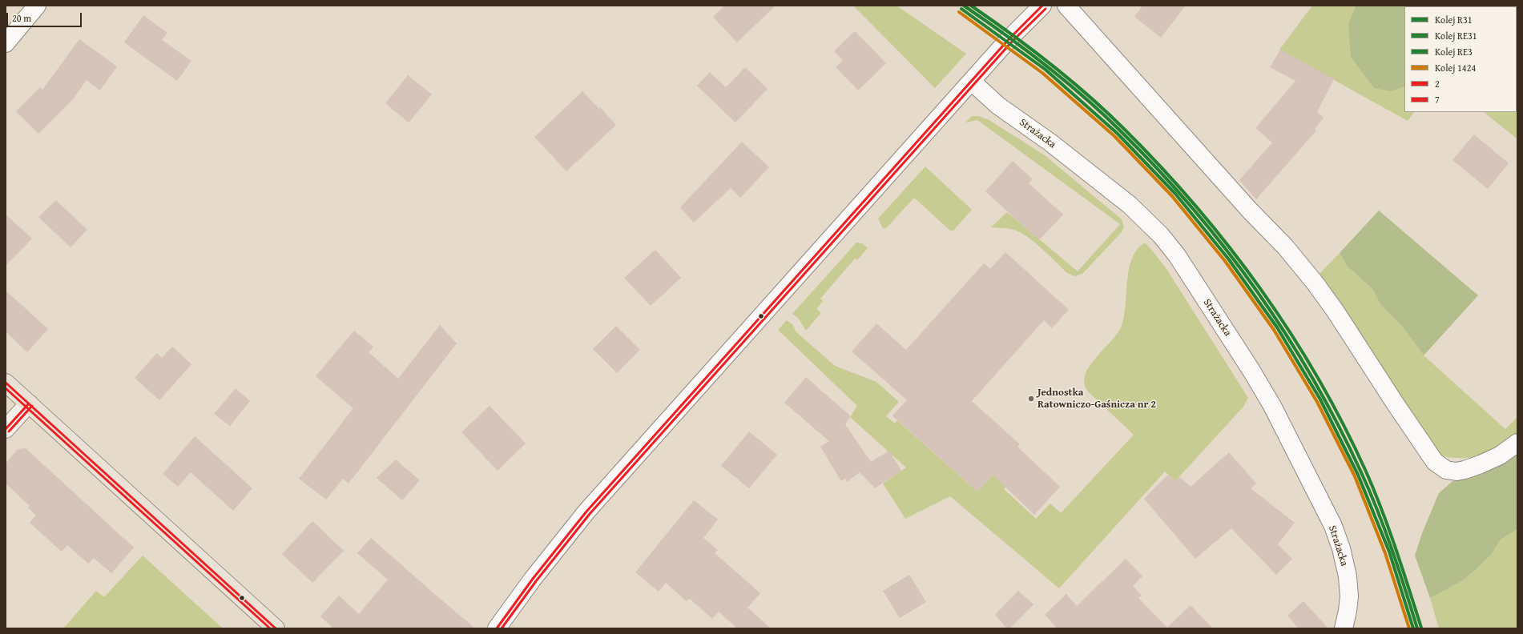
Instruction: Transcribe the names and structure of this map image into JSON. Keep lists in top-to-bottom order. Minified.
{"streets":{"street":["Strażacka"]},"places":["Jednostka Ratowniczo-Gaśnicza nr 2"],"lines":["rail line R31","rail line RE3","transit line 2","rail line RE31","transit line 7","rail line 1424"],"legend":["Kolej R31","Kolej RE31","Kolej RE3","Kolej 1424","2","7"],"scale_bar":"20 m"}
